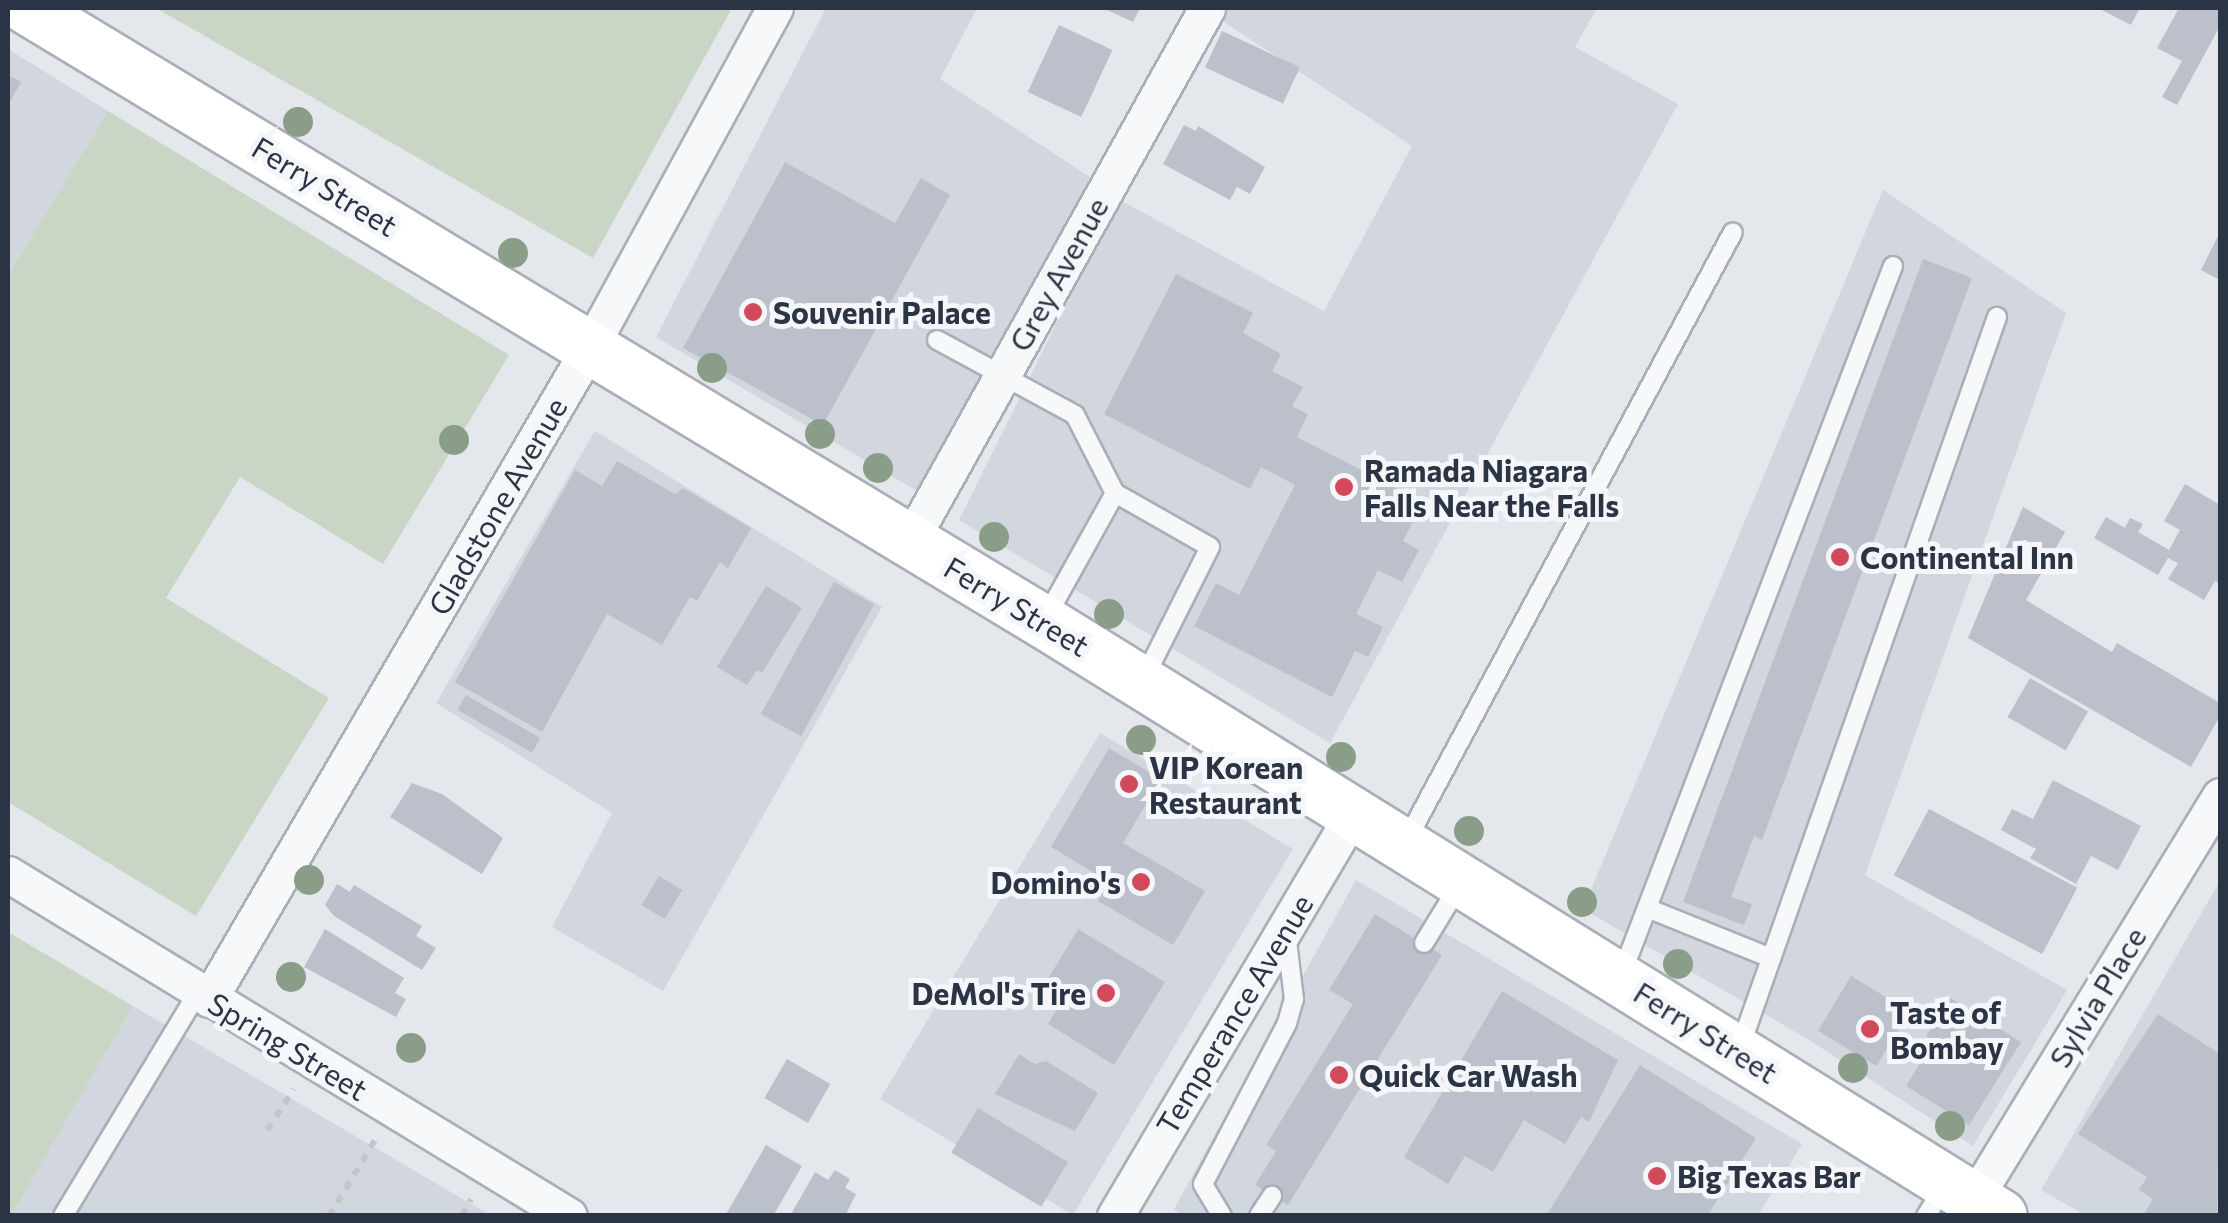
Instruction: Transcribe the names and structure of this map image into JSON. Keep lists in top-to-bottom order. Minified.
{"streets":{"main road":["Ferry Street"],"street":["Grey Avenue","Gladstone Avenue","Sylvia Place","Temperance Avenue","Spring Street"]},"crossings":[["Ferry Street","Grey Avenue"],["Ferry Street","Gladstone Avenue"],["Ferry Street","Sylvia Place"],["Ferry Street","Temperance Avenue"],["Gladstone Avenue","Spring Street"]],"places":["Souvenir Palace","Ramada Niagara Falls Near the Falls","Continental Inn","VIP Korean Restaurant","Domino's","DeMol's Tire","Taste of Bombay","Quick Car Wash","Big Texas Bar"]}
